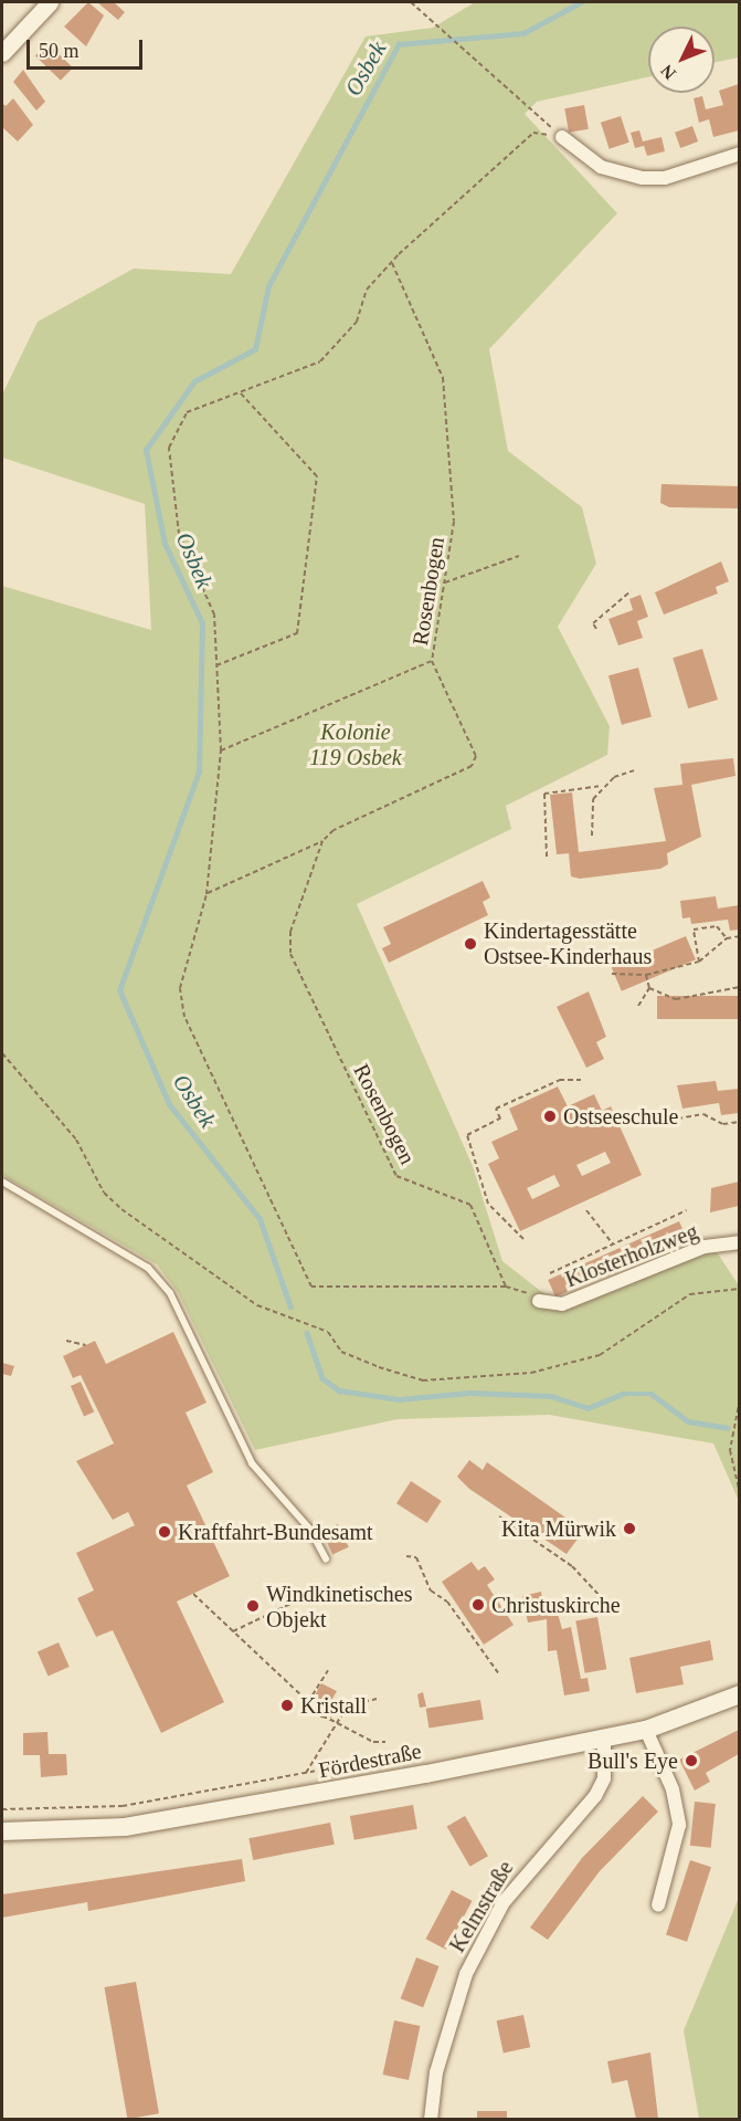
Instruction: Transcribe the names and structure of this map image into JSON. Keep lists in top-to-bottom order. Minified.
{"streets":{"main road":["Fördestraße"],"street":["Klosterholzweg","Kelmstraße"],"path":["Rosenbogen"]},"crossings":[["Fördestraße","Kelmstraße"]],"water":["Osbek"],"parks":["Kolonie 119 Osbek"],"places":["Kindertagesstätte Ostsee-Kinderhaus","Ostseeschule","Kita Mürwik","Kraftfahrt-Bundesamt","Christuskirche","Windkinetisches Objekt","Kristall","Bull's Eye"],"scale_bar":"50 m","north":"bottom left"}
